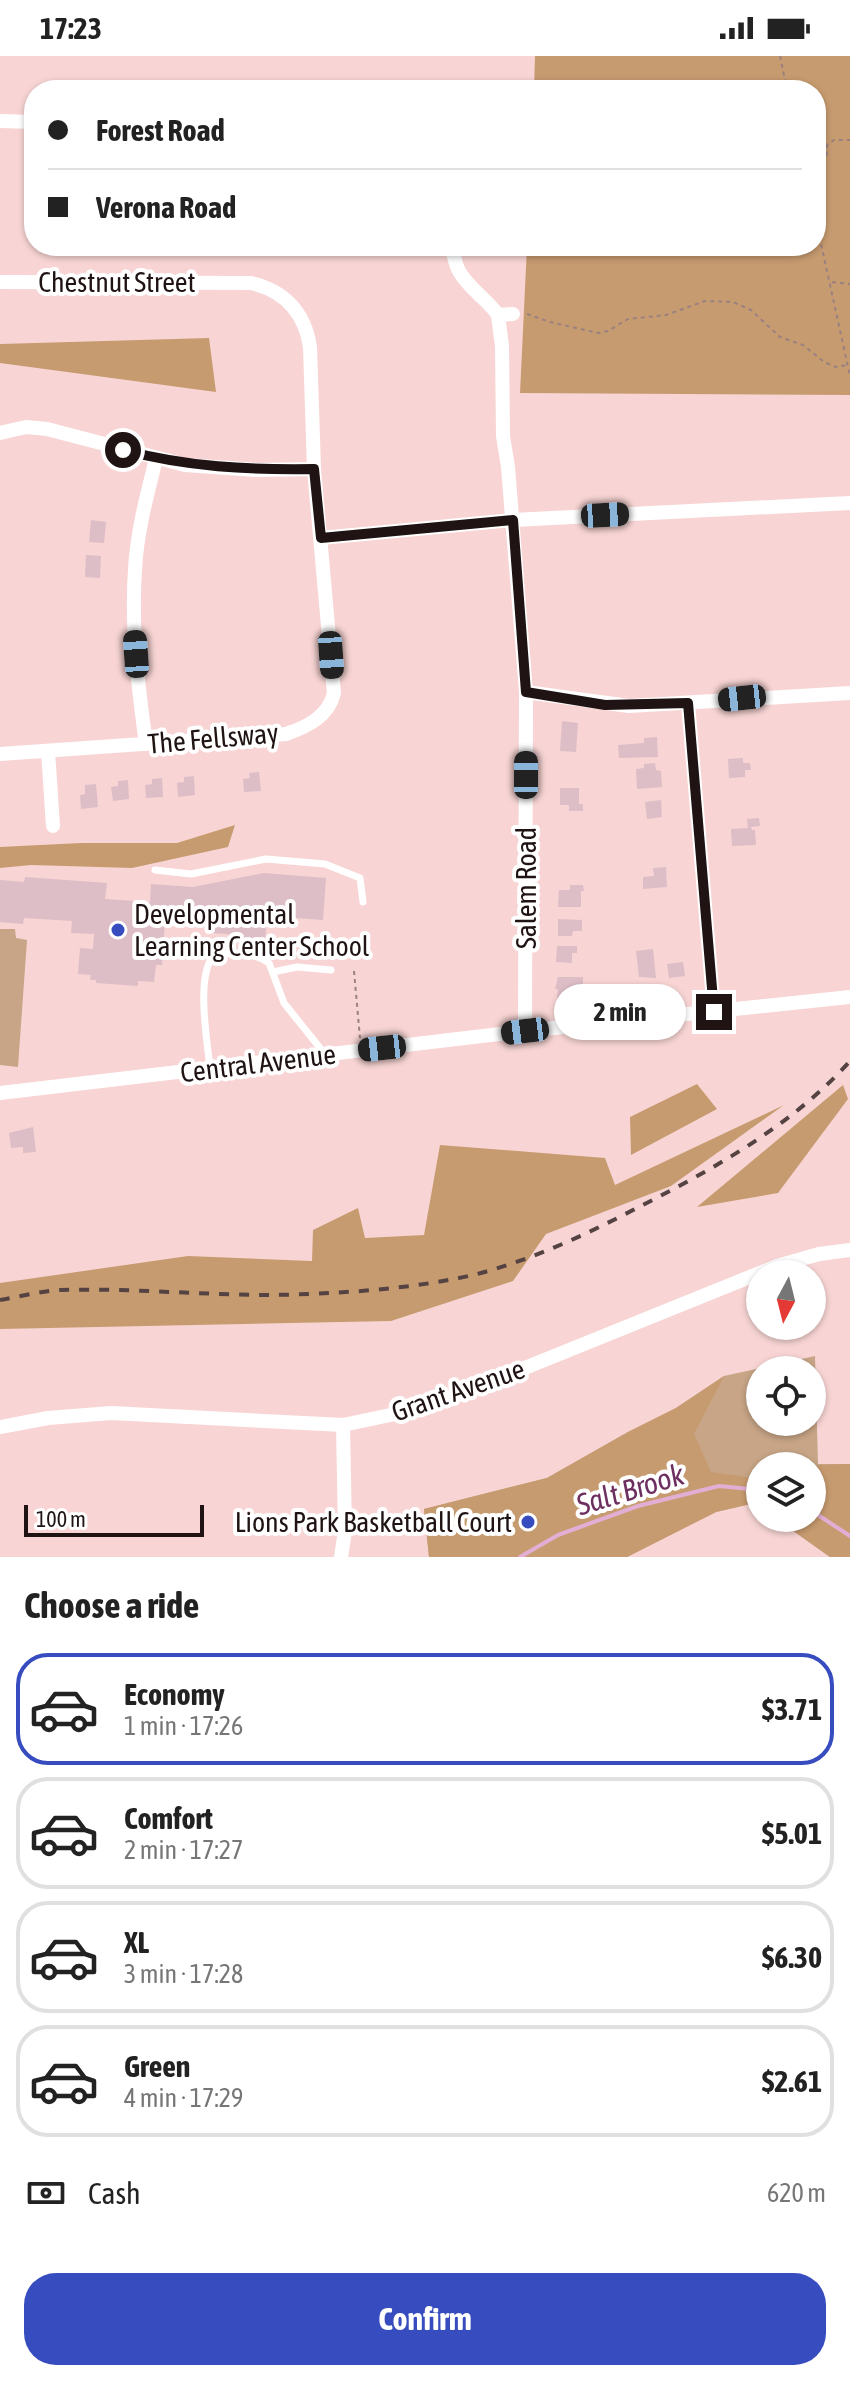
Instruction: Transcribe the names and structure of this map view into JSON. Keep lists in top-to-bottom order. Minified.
{"streets":{"street":["Chestnut Street","The Fellsway","Salem Road","Central Avenue","Grant Avenue"]},"crossings":[["Chestnut Street","The Fellsway"],["Salem Road","Central Avenue"]],"water":["Salt Brook"],"places":["Developmental Learning Center School","Lions Park Basketball Court"],"scale_bar":"100 m","north":"bottom","page":{"status":"17:23","banner":["Forest Road","Verona Road"],"bubble":"2 min","scale":"100 m","heading":"Choose a ride","list":[{"name":"Economy","note":"1 min · 17:26","value":"$3.71"},{"name":"Comfort","note":"2 min · 17:27","value":"$5.01"},{"name":"XL","note":"3 min · 17:28","value":"$6.30"},{"name":"Green","note":"4 min · 17:29","value":"$2.61"}],"pay":["Cash","620 m"],"buttons":"Confirm"}}
